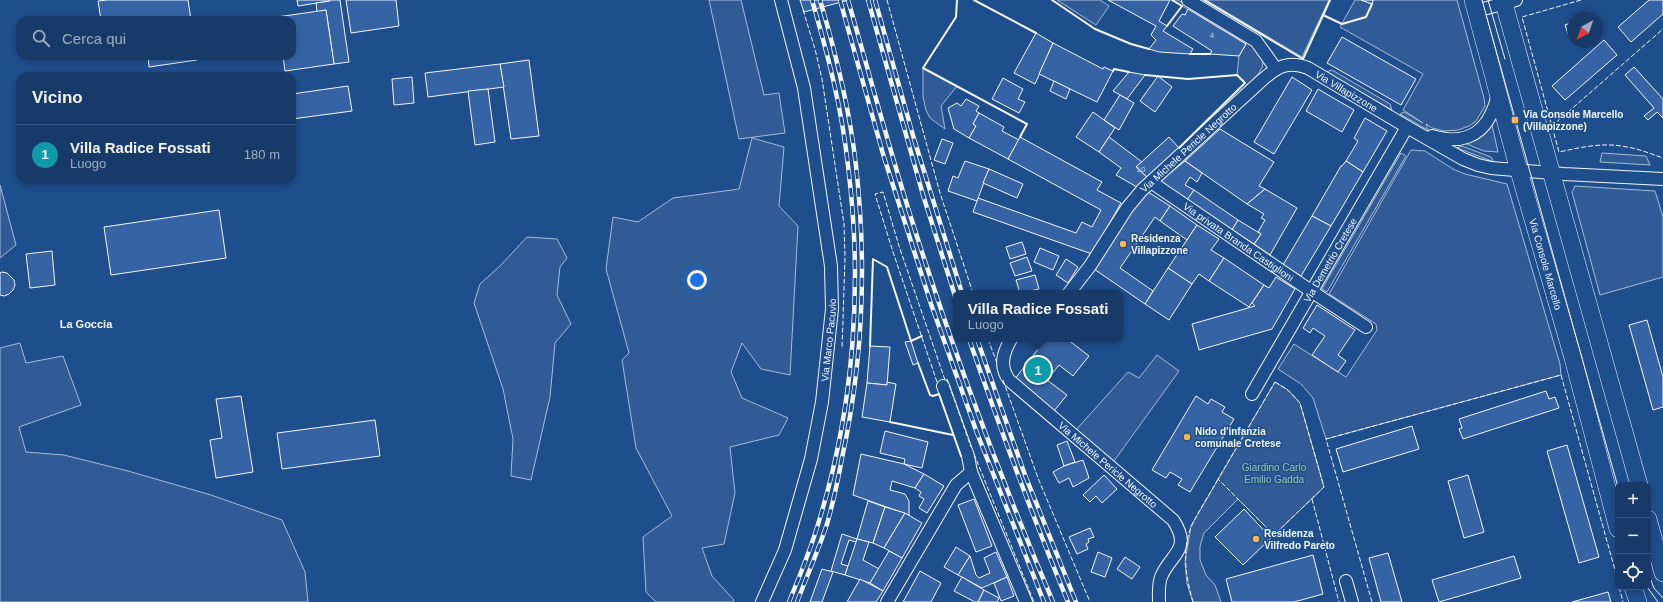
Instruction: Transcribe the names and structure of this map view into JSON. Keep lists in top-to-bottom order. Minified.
{"streets":{"main road":["Via Console Marcello"],"street":["Via Villapizzone","Via Michele Pericle Negrotto","Via privata Branda Castiglioni","Via Demetrio Cretese","Via Marco Pacuvio"]},"crossings":[["Via Villapizzone","Via Michele Pericle Negrotto"],["Via Villapizzone","Via Demetrio Cretese"],["Via Villapizzone","Via Console Marcello"],["Via Michele Pericle Negrotto","Via privata Branda Castiglioni"],["Via privata Branda Castiglioni","Via Demetrio Cretese"]],"districts":["La Goccia"],"parks":["Giardino Carlo Emilio Gadda"],"places":{"transit":["Via Console Marcello (Villapizzone)"],"other":["Residenza Villapizzone","Nido d'infanzia comunale Cretese","Residenza Vilfredo Pareto"]},"house_numbers":["4","10"],"north":"bottom left","page":{"search":"Cerca qui","heading":"Vicino","list":[{"mark":"1","name":"Villa Radice Fossati","note":"Luogo","value":"180 m"}],"popup":["Villa Radice Fossati","Luogo"],"pins":"1","map_buttons":["+","−"]}}
